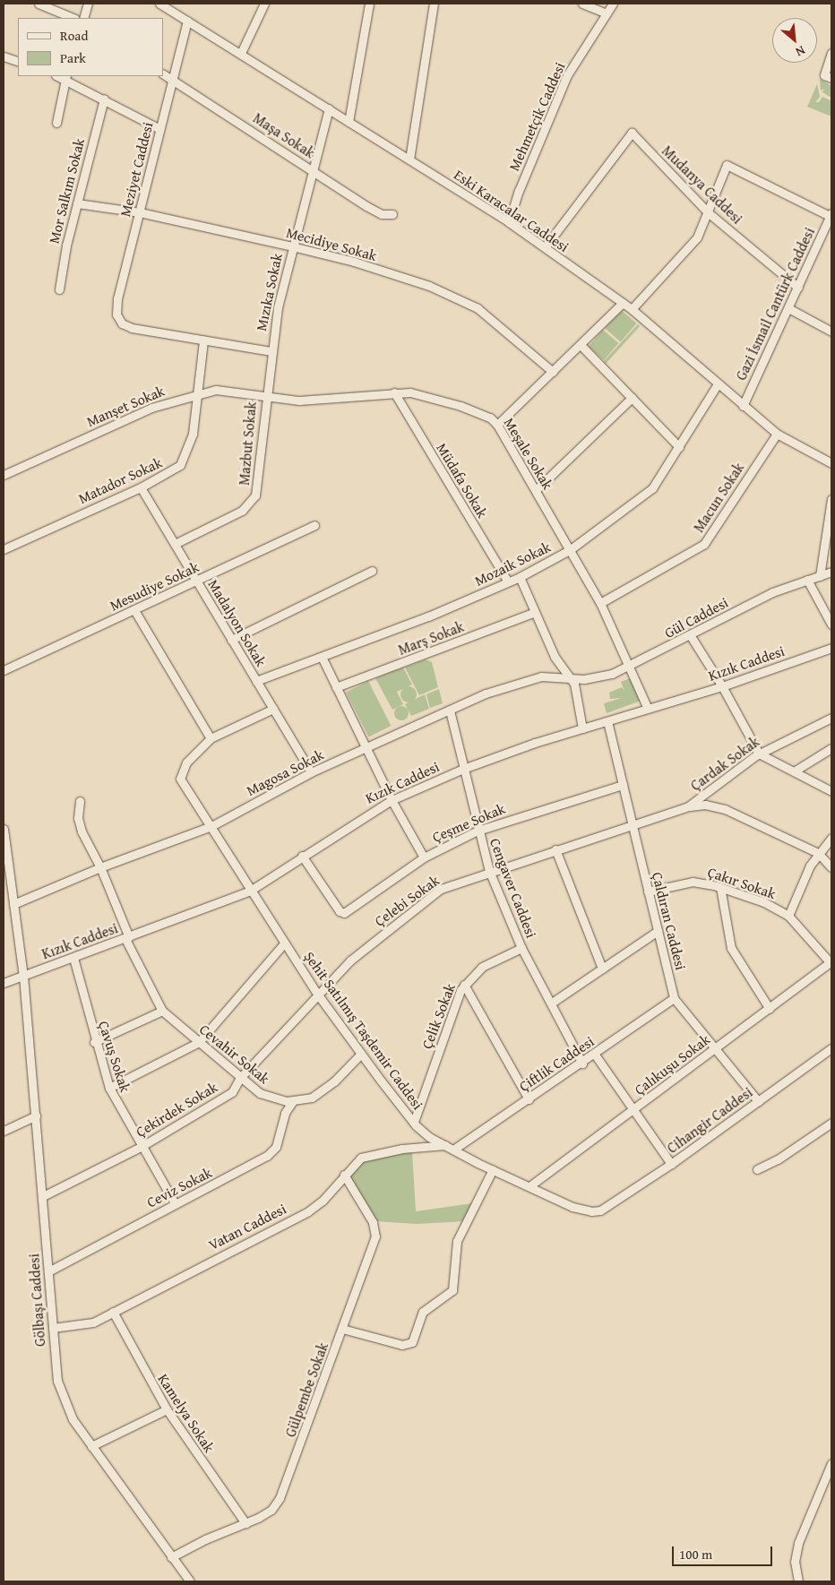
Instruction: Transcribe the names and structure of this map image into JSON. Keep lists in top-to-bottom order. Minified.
{"streets":{"street":["Mehmetçik Caddesi","Maşa Sokak","Meziyet Caddesi","Mudanya Caddesi","Mor Salkım Sokak","Eski Karacalar Caddesi","Mecidiye Sokak","Mızıka Sokak","Gazi İsmail Cantürk Caddesi","Manşet Sokak","Mazbut Sokak","Meşale Sokak","Matador Sokak","Müdafa Sokak","Macun Sokak","Mozaik Sokak","Mesudiye Sokak","Gül Caddesi","Madalyon Sokak","Marş Sokak","Kızık Caddesi","Çardak Sokak","Magosa Sokak","Çeşme Sokak","Çakır Sokak","Cengaver Caddesi","Çelebi Sokak","Çaldıran Caddesi","Çelik Sokak","Şehit Satılmış Taşdemir Caddesi","Cevahir Sokak","Çavuş Sokak","Çiftlik Caddesi","Çalıkuşu Sokak","Çekirdek Sokak","Cihangir Caddesi","Ceviz Sokak","Vatan Caddesi","Gölbaşı Caddesi","Gülpembe Sokak","Kamelya Sokak"]},"crossings":[["Mehmetçik Caddesi","Eski Karacalar Caddesi"],["Maşa Sokak","Meziyet Caddesi"],["Maşa Sokak","Mızıka Sokak"],["Meziyet Caddesi","Eski Karacalar Caddesi"],["Meziyet Caddesi","Mecidiye Sokak"],["Meziyet Caddesi","Matador Sokak"],["Mudanya Caddesi","Eski Karacalar Caddesi"],["Mudanya Caddesi","Gazi İsmail Cantürk Caddesi"],["Mor Salkım Sokak","Mecidiye Sokak"],["Eski Karacalar Caddesi","Mızıka Sokak"],["Eski Karacalar Caddesi","Gazi İsmail Cantürk Caddesi"],["Eski Karacalar Caddesi","Macun Sokak"],["Eski Karacalar Caddesi","Mozaik Sokak"],["Mecidiye Sokak","Mızıka Sokak"],["Mızıka Sokak","Mazbut Sokak"],["Manşet Sokak","Mazbut Sokak"],["Manşet Sokak","Meşale Sokak"],["Manşet Sokak","Matador Sokak"],["Mazbut Sokak","Meşale Sokak"],["Mazbut Sokak","Madalyon Sokak"],["Meşale Sokak","Müdafa Sokak"],["Meşale Sokak","Macun Sokak"],["Meşale Sokak","Mozaik Sokak"],["Meşale Sokak","Gül Caddesi"],["Meşale Sokak","Kızık Caddesi"],["Matador Sokak","Madalyon Sokak"],["Müdafa Sokak","Mozaik Sokak"],["Mozaik Sokak","Madalyon Sokak"],["Mesudiye Sokak","Madalyon Sokak"],["Gül Caddesi","Magosa Sokak"],["Madalyon Sokak","Magosa Sokak"],["Kızık Caddesi","Çeşme Sokak"],["Kızık Caddesi","Cengaver Caddesi"],["Kızık Caddesi","Çaldıran Caddesi"],["Kızık Caddesi","Şehit Satılmış Taşdemir Caddesi"],["Kızık Caddesi","Cevahir Sokak"],["Kızık Caddesi","Çavuş Sokak"],["Kızık Caddesi","Gölbaşı Caddesi"],["Çardak Sokak","Çelebi Sokak"],["Çardak Sokak","Çaldıran Caddesi"],["Magosa Sokak","Cengaver Caddesi"],["Magosa Sokak","Şehit Satılmış Taşdemir Caddesi"],["Magosa Sokak","Cevahir Sokak"],["Magosa Sokak","Gölbaşı Caddesi"],["Çeşme Sokak","Cengaver Caddesi"],["Çeşme Sokak","Çaldıran Caddesi"],["Çakır Sokak","Çaldıran Caddesi"],["Çakır Sokak","Çalıkuşu Sokak"],["Cengaver Caddesi","Çelebi Sokak"],["Cengaver Caddesi","Çelik Sokak"],["Cengaver Caddesi","Çiftlik Caddesi"],["Çelebi Sokak","Çaldıran Caddesi"],["Çelebi Sokak","Şehit Satılmış Taşdemir Caddesi"],["Çelebi Sokak","Çekirdek Sokak"],["Çaldıran Caddesi","Çiftlik Caddesi"],["Çaldıran Caddesi","Çalıkuşu Sokak"],["Çaldıran Caddesi","Cihangir Caddesi"],["Çelik Sokak","Şehit Satılmış Taşdemir Caddesi"],["Şehit Satılmış Taşdemir Caddesi","Çiftlik Caddesi"],["Şehit Satılmış Taşdemir Caddesi","Çalıkuşu Sokak"],["Şehit Satılmış Taşdemir Caddesi","Çekirdek Sokak"],["Şehit Satılmış Taşdemir Caddesi","Cihangir Caddesi"],["Şehit Satılmış Taşdemir Caddesi","Vatan Caddesi"],["Cevahir Sokak","Çekirdek Sokak"],["Cevahir Sokak","Ceviz Sokak"],["Çavuş Sokak","Çekirdek Sokak"],["Çavuş Sokak","Ceviz Sokak"],["Çekirdek Sokak","Gölbaşı Caddesi"],["Ceviz Sokak","Gölbaşı Caddesi"],["Vatan Caddesi","Gölbaşı Caddesi"],["Vatan Caddesi","Gülpembe Sokak"],["Vatan Caddesi","Kamelya Sokak"],["Gölbaşı Caddesi","Gülpembe Sokak"],["Gülpembe Sokak","Kamelya Sokak"]],"legend":["Road","Park"],"scale_bar":"100 m","north":"bottom right"}
